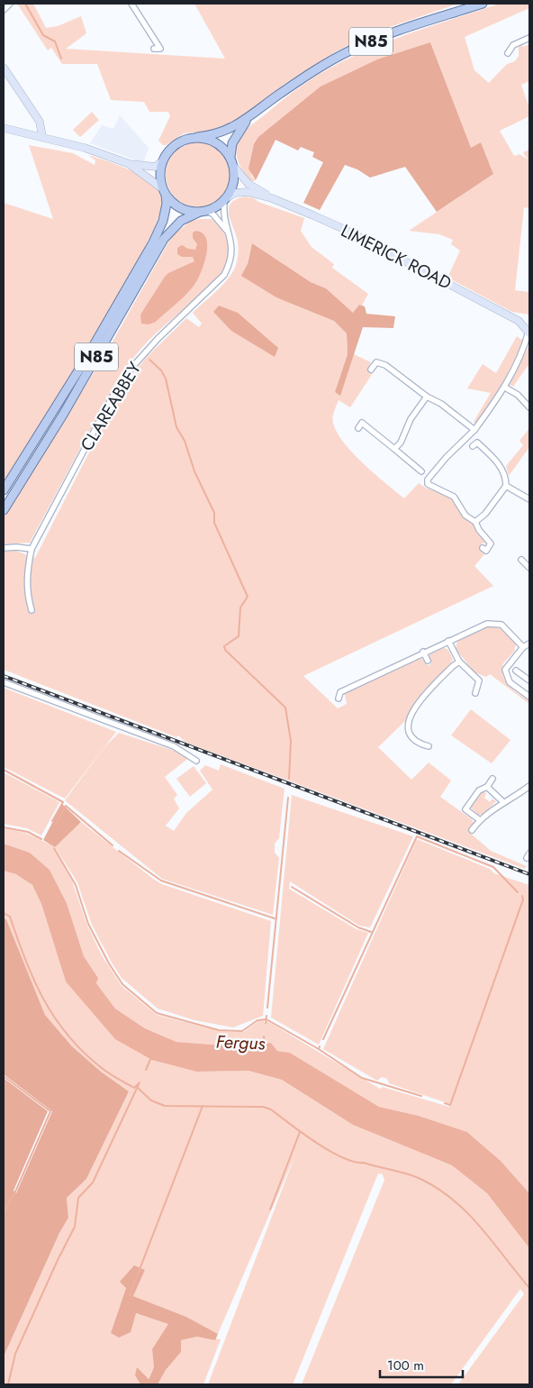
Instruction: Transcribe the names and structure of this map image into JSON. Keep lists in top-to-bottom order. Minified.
{"streets":{"main road":["N85","LIMERICK ROAD"],"street":["CLAREABBEY"]},"crossings":[["N85","CLAREABBEY"]],"water":["Fergus"],"scale_bar":"100 m"}
